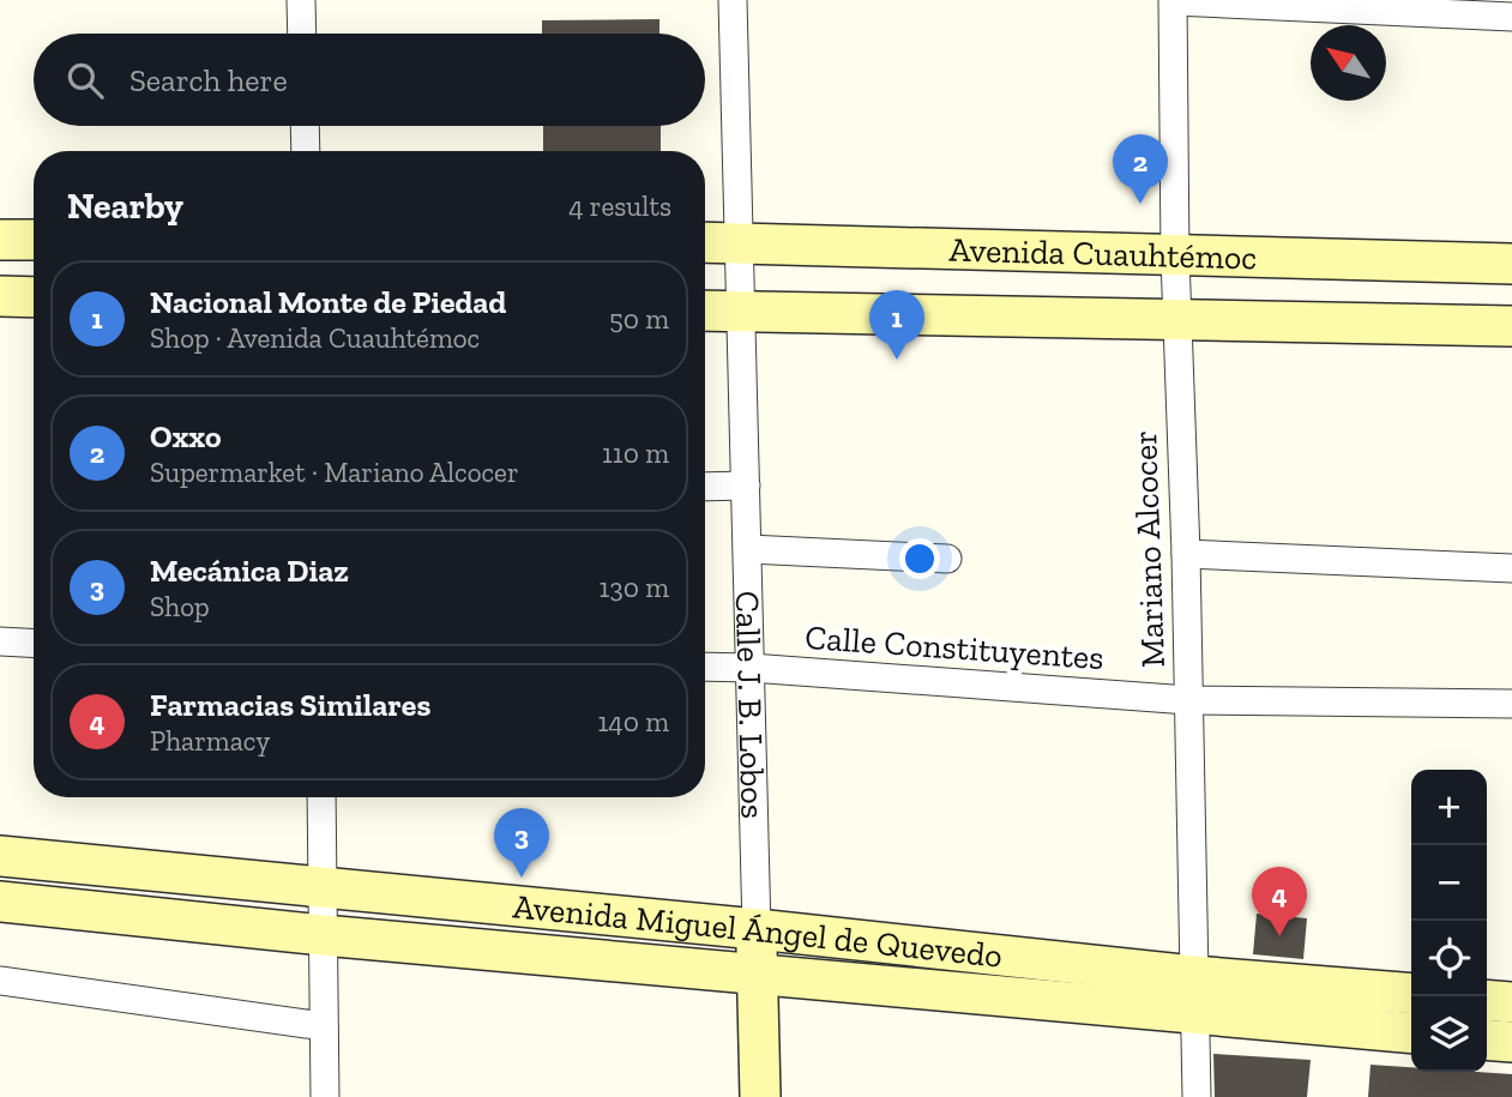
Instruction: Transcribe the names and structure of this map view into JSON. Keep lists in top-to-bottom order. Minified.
{"streets":{"main road":["Avenida Cuauhtémoc","Calle J. B. Lobos","Avenida Miguel Ángel de Quevedo"],"street":["Mariano Alcocer","Calle Constituyentes"]},"crossings":[["Avenida Cuauhtémoc","Mariano Alcocer"],["Avenida Cuauhtémoc","Calle J. B. Lobos"],["Mariano Alcocer","Calle Constituyentes"],["Mariano Alcocer","Avenida Miguel Ángel de Quevedo"],["Calle Constituyentes","Calle J. B. Lobos"],["Calle J. B. Lobos","Avenida Miguel Ángel de Quevedo"]],"north":"top left","page":{"search":"Search here","pins":["2","1","3","4"],"heading":["Nearby","4 results"],"list":[{"mark":"1","name":"Nacional Monte de Piedad","note":"Shop · Avenida Cuauhtémoc","value":"50 m"},{"mark":"2","name":"Oxxo","note":"Supermarket · Mariano Alcocer","value":"110 m"},{"mark":"3","name":"Mecánica Diaz","note":"Shop","value":"130 m"},{"mark":"4","name":"Farmacias Similares","note":"Pharmacy","value":"140 m"}],"map_buttons":["+","−"]}}
